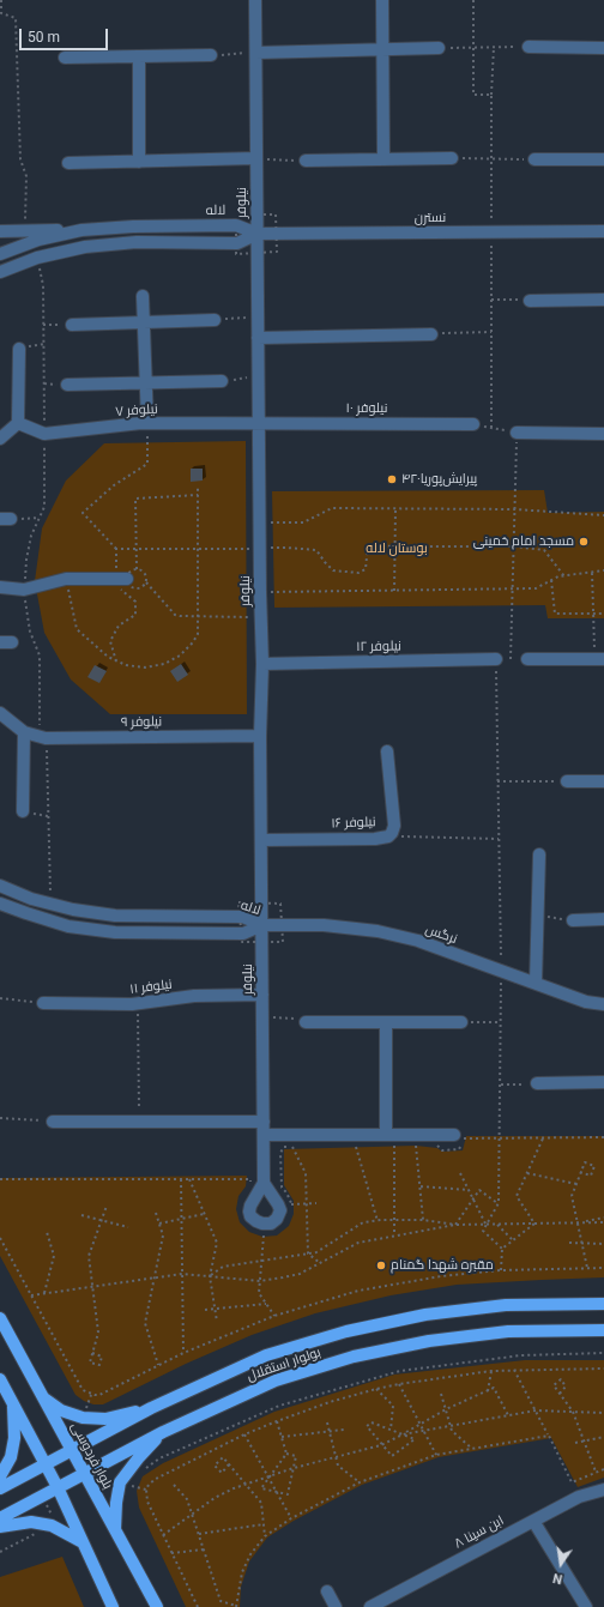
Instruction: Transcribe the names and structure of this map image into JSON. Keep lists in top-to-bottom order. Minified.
{"streets":{"main road":["بولوار استقلال","بلوار فردوسی"],"street":["نیلوفر","لاله","نسترن","نیلوفر ۱۰","نیلوفر ۷","نیلوفر ۱۲","نیلوفر ۹","نیلوفر ۱۶","نرگس","نیلوفر ۱۱","ابن سینا ۸"]},"crossings":[["نیلوفر","لاله"],["نیلوفر","نسترن"],["نیلوفر","نیلوفر ۱۰"],["نیلوفر","نیلوفر ۷"],["نیلوفر","نیلوفر ۱۲"],["نیلوفر","نیلوفر ۹"],["نیلوفر","نیلوفر ۱۶"],["نیلوفر","نرگس"],["نیلوفر","نیلوفر ۱۱"],["لاله","نسترن"],["لاله","نرگس"],["نیلوفر ۱۰","نیلوفر ۷"],["بولوار استقلال","بلوار فردوسی"]],"parks":["بوستان لاله"],"places":["پیرایش‌پوریا۴۲۰","مسجد امام خمینی","مقبره شهدا گمنام"],"scale_bar":"50 m","north":"bottom"}
